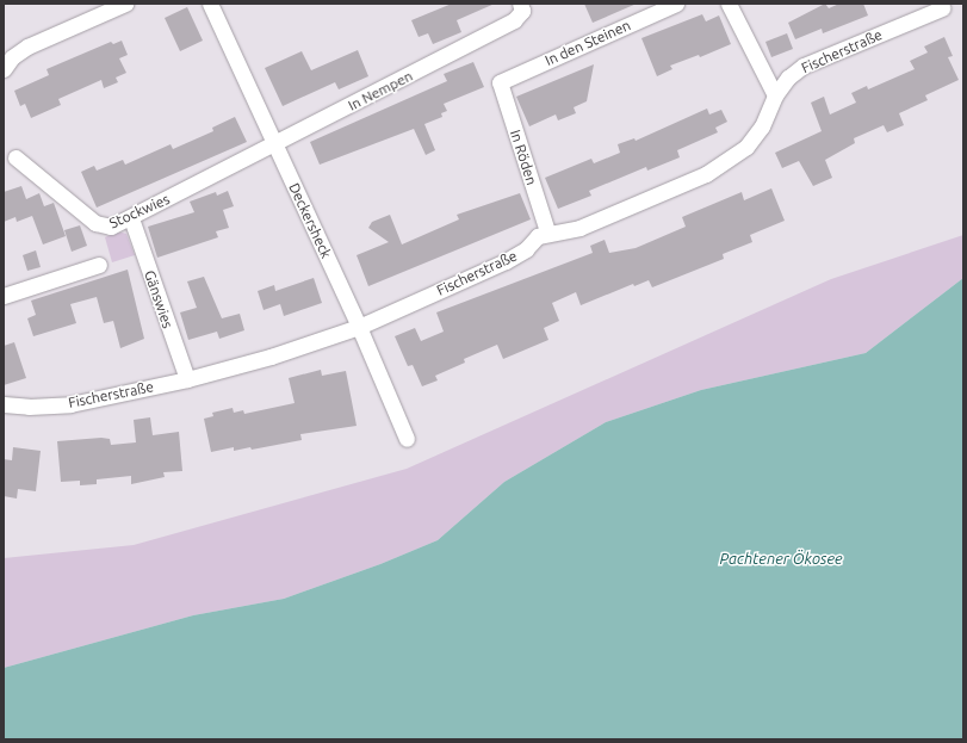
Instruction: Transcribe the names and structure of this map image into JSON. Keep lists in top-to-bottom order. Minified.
{"streets":{"street":["In den Steinen","Fischerstraße","In Nempen","In Röden","Stockwies","Deckersheck","Gänswies"]},"crossings":[["In den Steinen","In Röden"],["Fischerstraße","In Röden"],["Fischerstraße","Deckersheck"],["Fischerstraße","Gänswies"],["In Nempen","Stockwies"],["In Nempen","Deckersheck"],["Stockwies","Deckersheck"],["Stockwies","Gänswies"]],"water":["Pachtener Ökosee"]}
